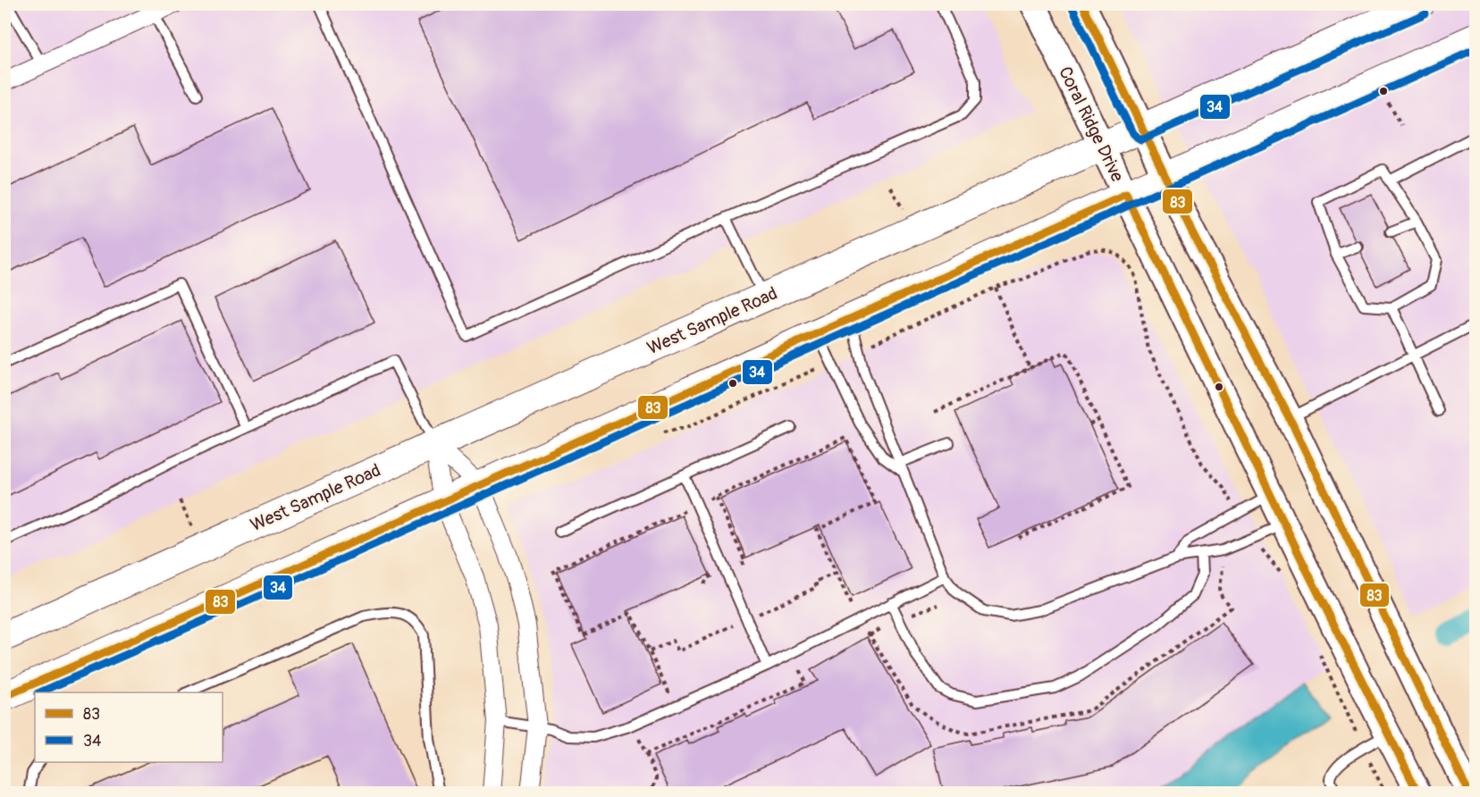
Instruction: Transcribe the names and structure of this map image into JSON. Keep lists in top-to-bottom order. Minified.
{"streets":{"main road":["Coral Ridge Drive","West Sample Road"]},"crossings":[["Coral Ridge Drive","West Sample Road"]],"lines":["transit line 83","transit line 34"],"legend":["83","34"]}
